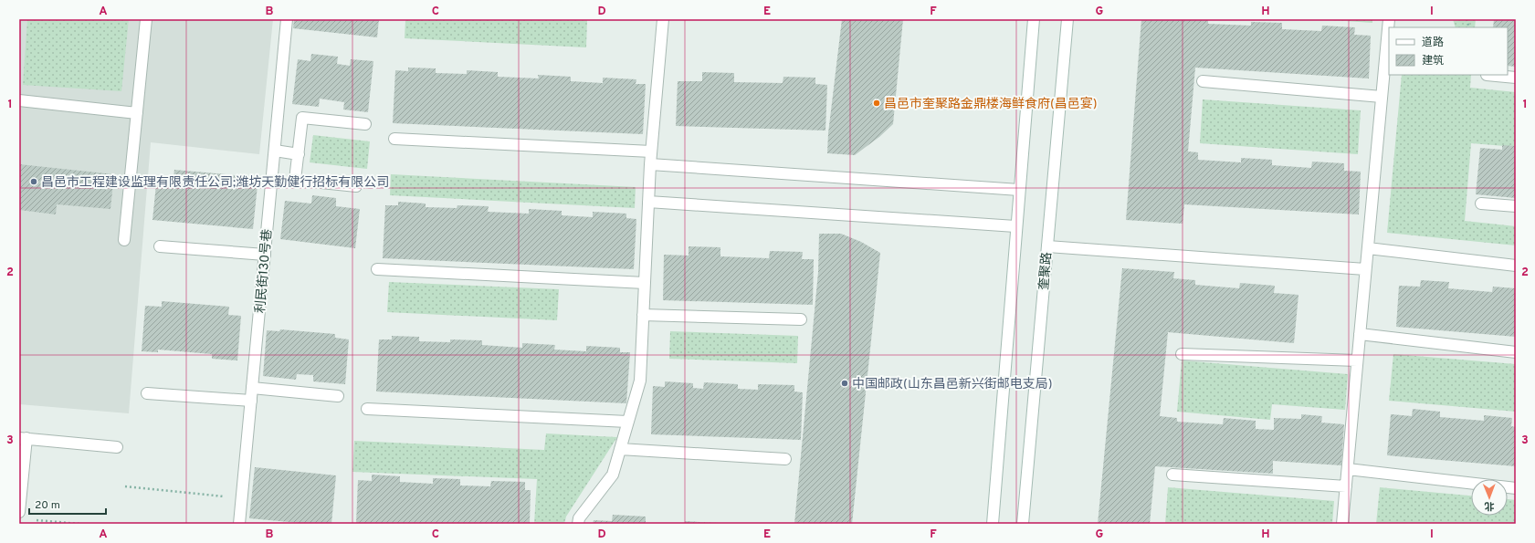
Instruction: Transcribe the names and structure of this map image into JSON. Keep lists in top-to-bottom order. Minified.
{"streets":{"main road":["利民街130号巷","奎聚路"]},"places":["昌邑市奎聚路金鼎楼海鲜食府(昌邑宴)","昌邑市工程建设监理有限责任公司;潍坊天勤健行招标有限公司","中国邮政(山东昌邑新兴街邮电支局)"],"legend":["道路","建筑"],"scale_bar":"20 m","north":"bottom","grid":{"columns":["A","B","C","D","E","F","G","H","I"],"rows":["1","2","3"]}}
